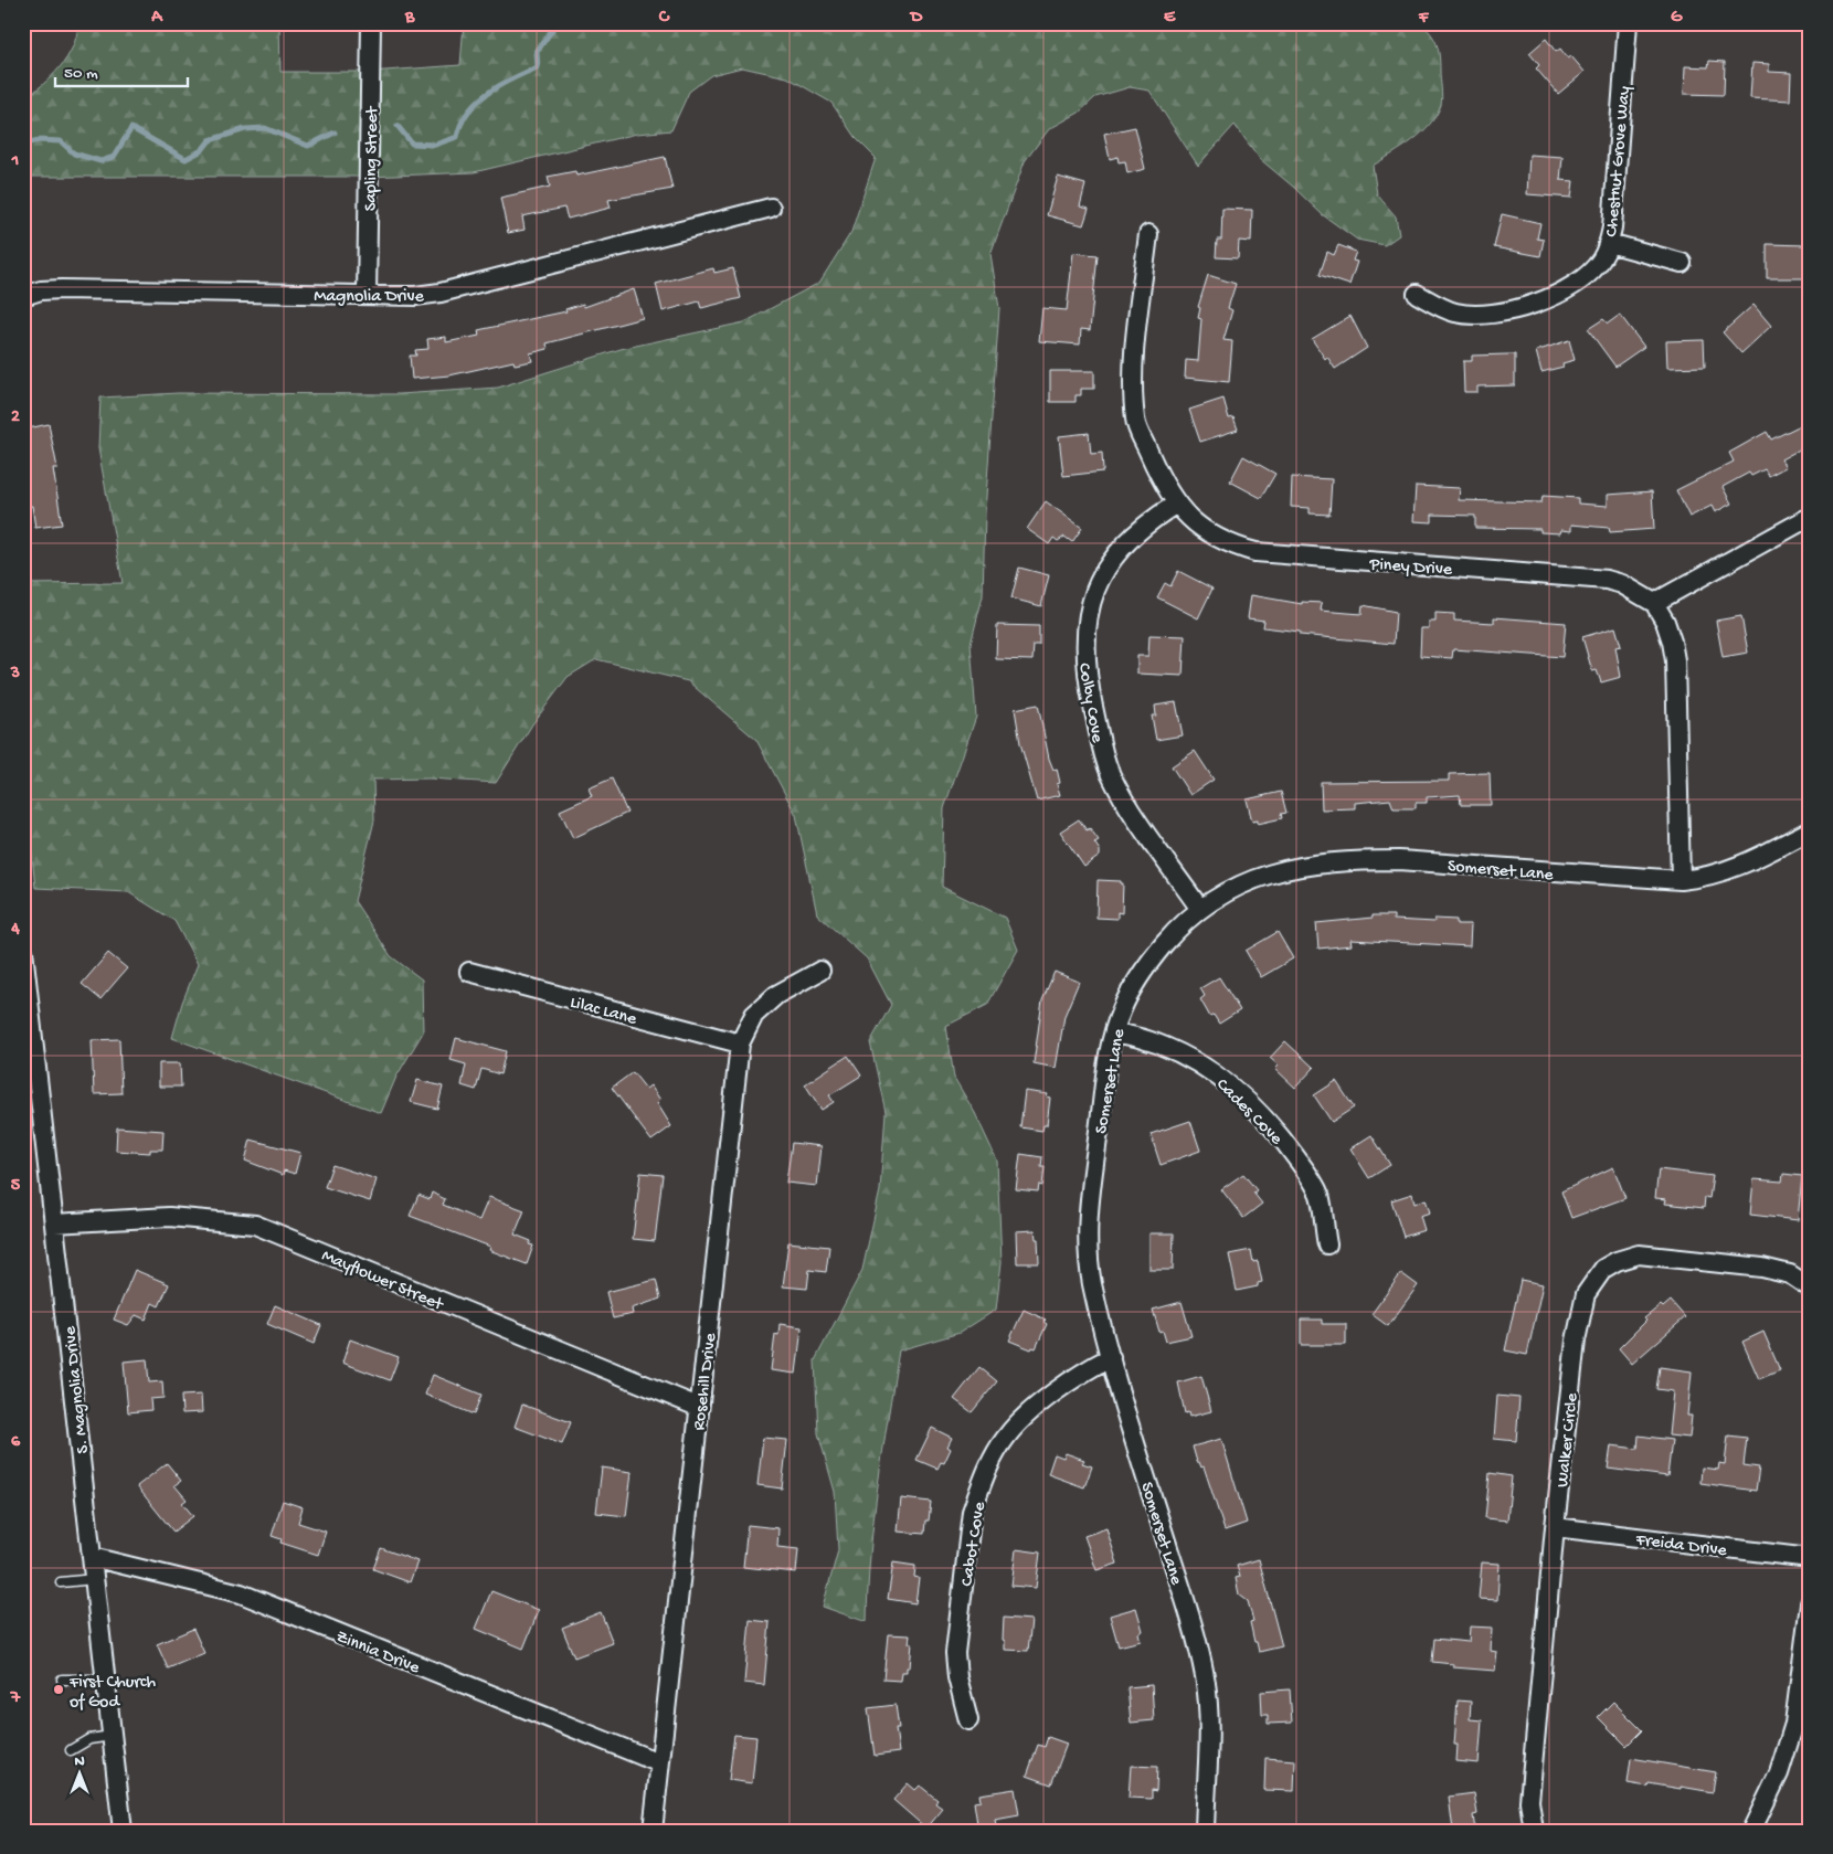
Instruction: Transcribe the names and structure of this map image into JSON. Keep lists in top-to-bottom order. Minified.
{"streets":{"street":["Sapling Street","Chestnut Grove Way","Magnolia Drive","Piney Drive","Colby Cove","Somerset Lane","Lilac Lane","Cades Cove","Mayflower Street","Rosehill Drive","S. Magnolia Drive","Walker Circle","Freida Drive","Cabot Cove","Zinnia Drive"]},"crossings":[["Sapling Street","Magnolia Drive"],["Piney Drive","Colby Cove"],["Colby Cove","Somerset Lane"],["Somerset Lane","Cades Cove"],["Somerset Lane","Cabot Cove"],["Lilac Lane","Rosehill Drive"],["Mayflower Street","Rosehill Drive"],["Mayflower Street","S. Magnolia Drive"],["Rosehill Drive","Zinnia Drive"],["S. Magnolia Drive","Zinnia Drive"],["Walker Circle","Freida Drive"]],"places":["First Church of God"],"scale_bar":"50 m","north":"top","grid":{"columns":["A","B","C","D","E","F","G"],"rows":["1","2","3","4","5","6","7"]}}
